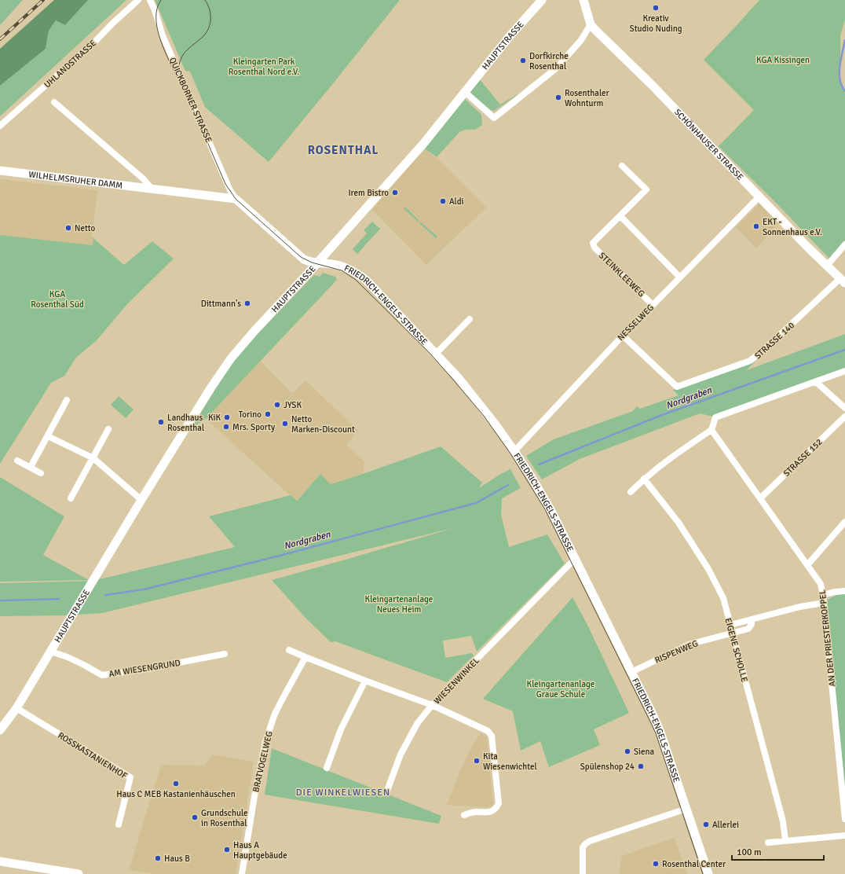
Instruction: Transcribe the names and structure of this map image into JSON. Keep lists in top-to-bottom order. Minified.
{"streets":{"main road":["HAUPTSTRASSE","SCHÖNHAUSER STRASSE","WILHELMSRUHER DAMM","FRIEDRICH-ENGELS-STRASSE"],"street":["UHLANDSTRASSE","QUICKBORNER STRASSE","STEINKLEEWEG","NESSELWEG","STRASSE 140","STRASSE 152","AN DER PRIESTERKOPPEL","EIGENE SCHOLLE","RISPENWEG","AM WIESENGRUND","WIESENWINKEL","ROSSKASTANIENHOF","BRATVOGELWEG"]},"crossings":[["HAUPTSTRASSE","FRIEDRICH-ENGELS-STRASSE"],["HAUPTSTRASSE","AM WIESENGRUND"],["HAUPTSTRASSE","ROSSKASTANIENHOF"],["QUICKBORNER STRASSE","WILHELMSRUHER DAMM"],["SCHÖNHAUSER STRASSE","NESSELWEG"],["SCHÖNHAUSER STRASSE","STRASSE 140"],["STEINKLEEWEG","NESSELWEG"],["FRIEDRICH-ENGELS-STRASSE","NESSELWEG"],["FRIEDRICH-ENGELS-STRASSE","RISPENWEG"],["FRIEDRICH-ENGELS-STRASSE","WIESENWINKEL"],["NESSELWEG","STRASSE 140"],["STRASSE 152","AN DER PRIESTERKOPPEL"],["EIGENE SCHOLLE","RISPENWEG"]],"districts":["ROSENTHAL","DIE WINKELWIESEN"],"water":["Nordgraben"],"parks":["KGA Kissingen","Kleingarten Park Rosenthal Nord e.V.","KGA Rosenthal Süd","Kleingartenanlage Neues Heim","Kleingartenanlage Graue Schule"],"places":["Kreativ Studio Nuding","Dorfkirche Rosenthal","Rosenthaler Wohnturm","Irem Bistro","Aldi","EKT - Sonnenhaus e.V.","Netto","Dittmann's","JYSK","Torino","KiK","Landhaus Rosenthal","Netto Marken-Discount","Mrs. Sporty","Siena","Kita Wiesenwichtel","Spülenshop 24","Haus C MEB Kastanienhäuschen","Grundschule in Rosenthal","Allerlei","Haus A Hauptgebäude","Haus B","Rosenthal Center"],"scale_bar":"100 m"}
